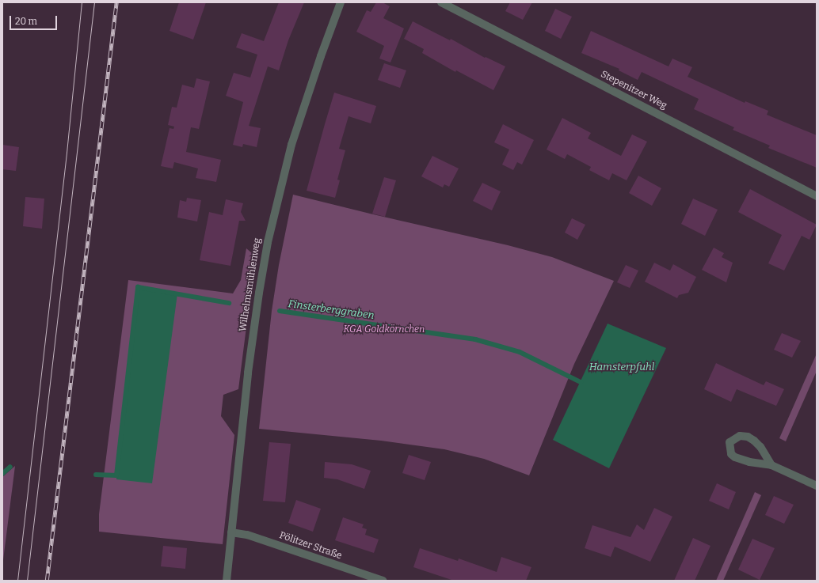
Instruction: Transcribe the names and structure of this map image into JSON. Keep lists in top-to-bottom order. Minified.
{"streets":{"street":["Stepenitzer Weg","Wilhelmsmühlenweg","Pölitzer Straße"]},"crossings":[["Wilhelmsmühlenweg","Pölitzer Straße"]],"water":["Finsterberggraben","Hamsterpfuhl"],"parks":["KGA Goldkörnchen"],"scale_bar":"20 m"}
